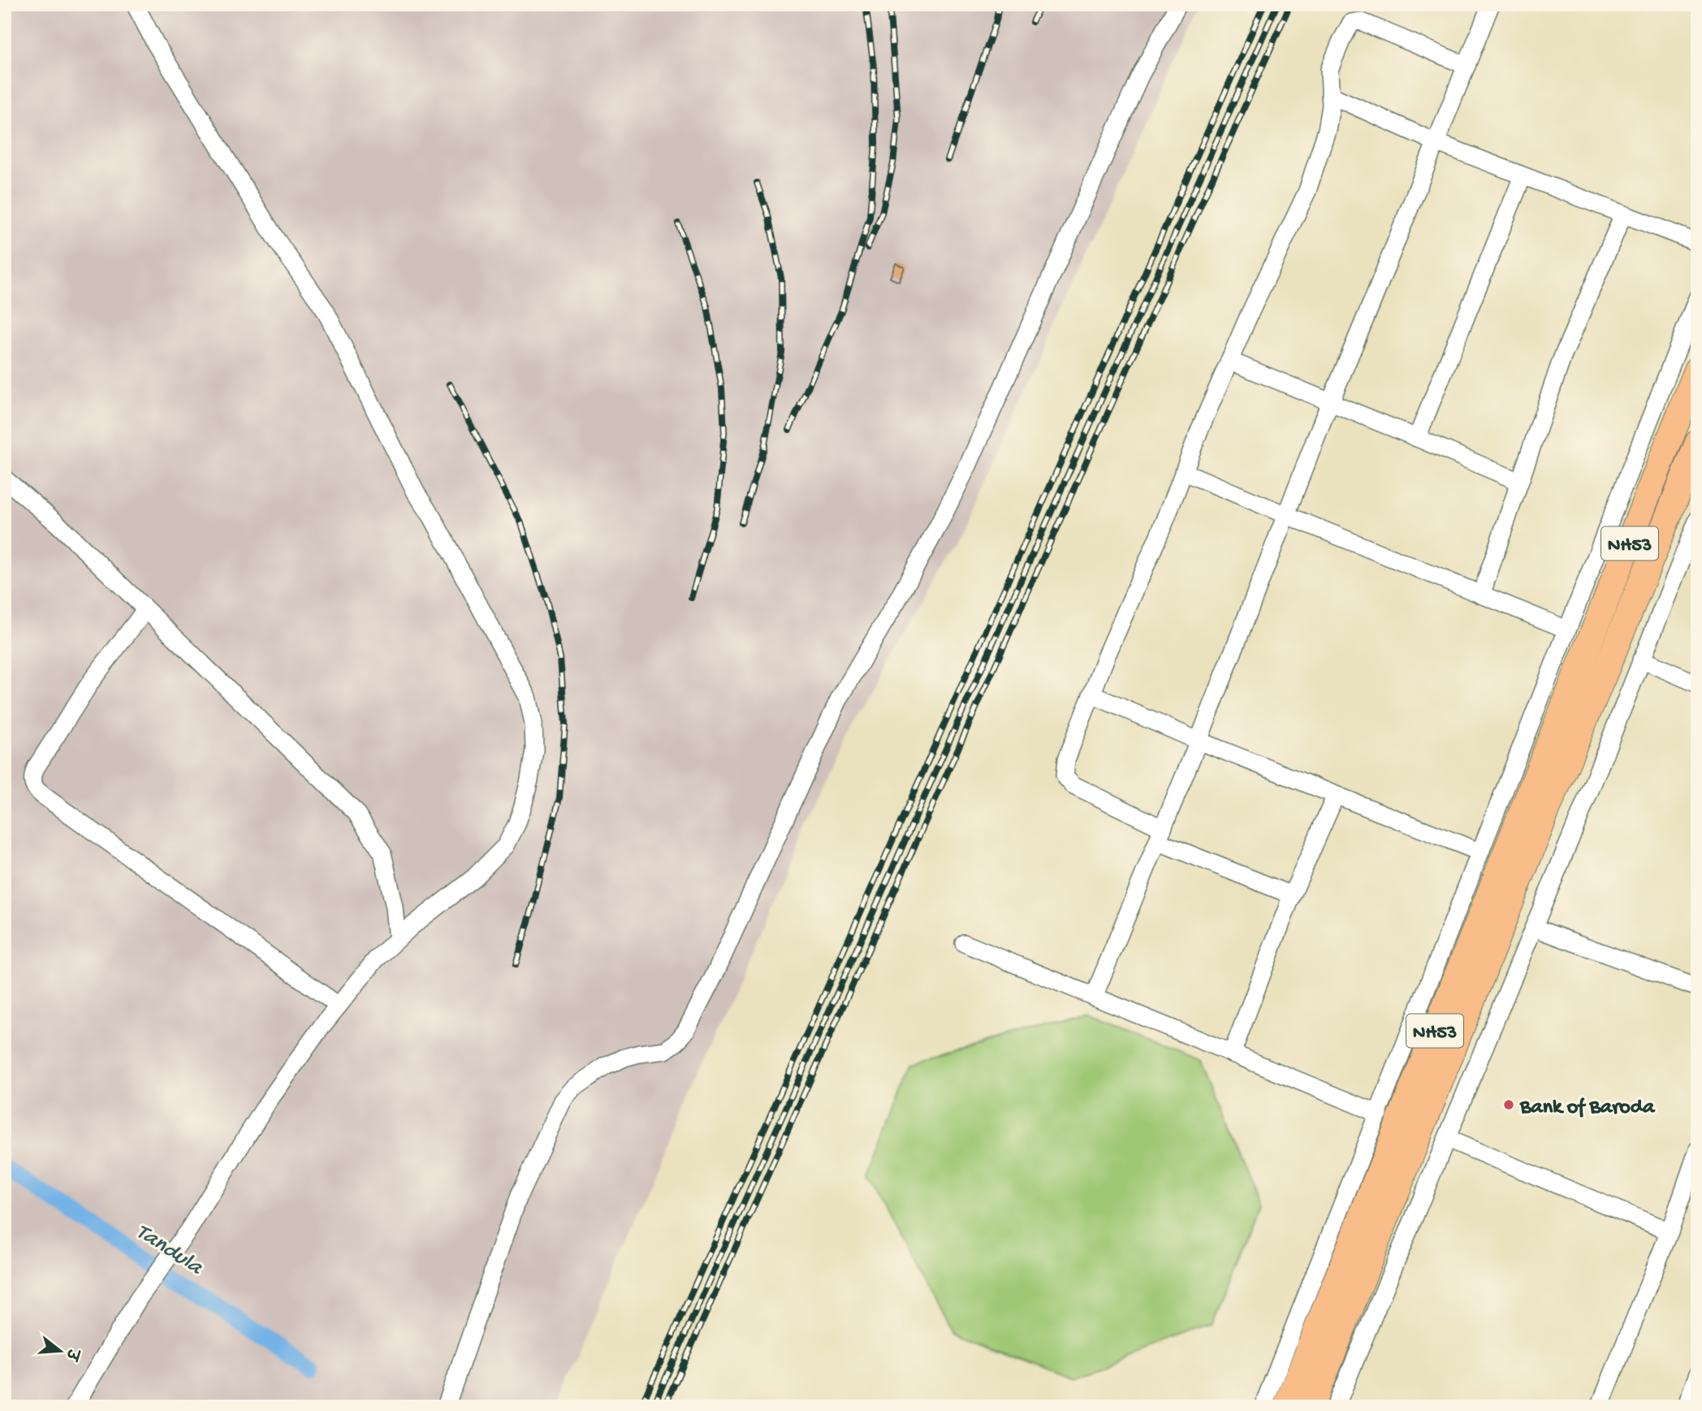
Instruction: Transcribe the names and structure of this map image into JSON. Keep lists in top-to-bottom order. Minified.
{"streets":{"highway":["NH53"]},"water":["Tandula"],"places":["Bank of Baroda"],"north":"right"}
